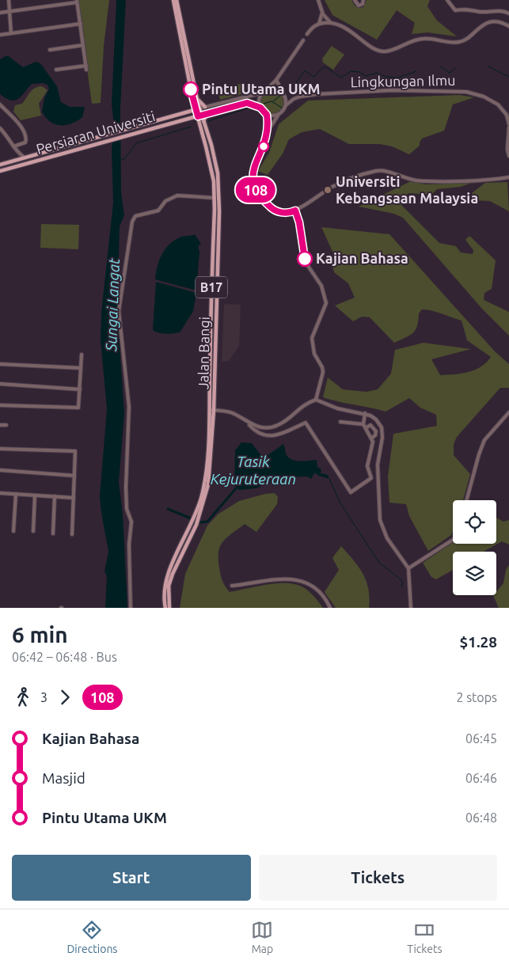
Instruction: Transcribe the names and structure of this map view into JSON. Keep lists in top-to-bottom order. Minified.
{"streets":{"main road":["Persiaran Universiti","B17","Jalan Bangi"],"street":["Lingkungan Ilmu"]},"crossings":[["Persiaran Universiti","Jalan Bangi"]],"water":["Sungai Langat","Tasik Kejuruteraan"],"places":["Pintu Utama UKM","Universiti Kebangsaan Malaysia","Kajian Bahasa"],"lines":["bus line 108"],"page":{"on_map":"108","heading":["6 min","06:42 – 06:48 · Bus","$1.28"],"legs":["3","108","2 stops"],"list":[{"name":"Kajian Bahasa","value":"06:45"},{"name":"Masjid","value":"06:46"},{"name":"Pintu Utama UKM","value":"06:48"}],"buttons":["Start","Tickets"],"tabs":["Directions","Map","Tickets"]}}
